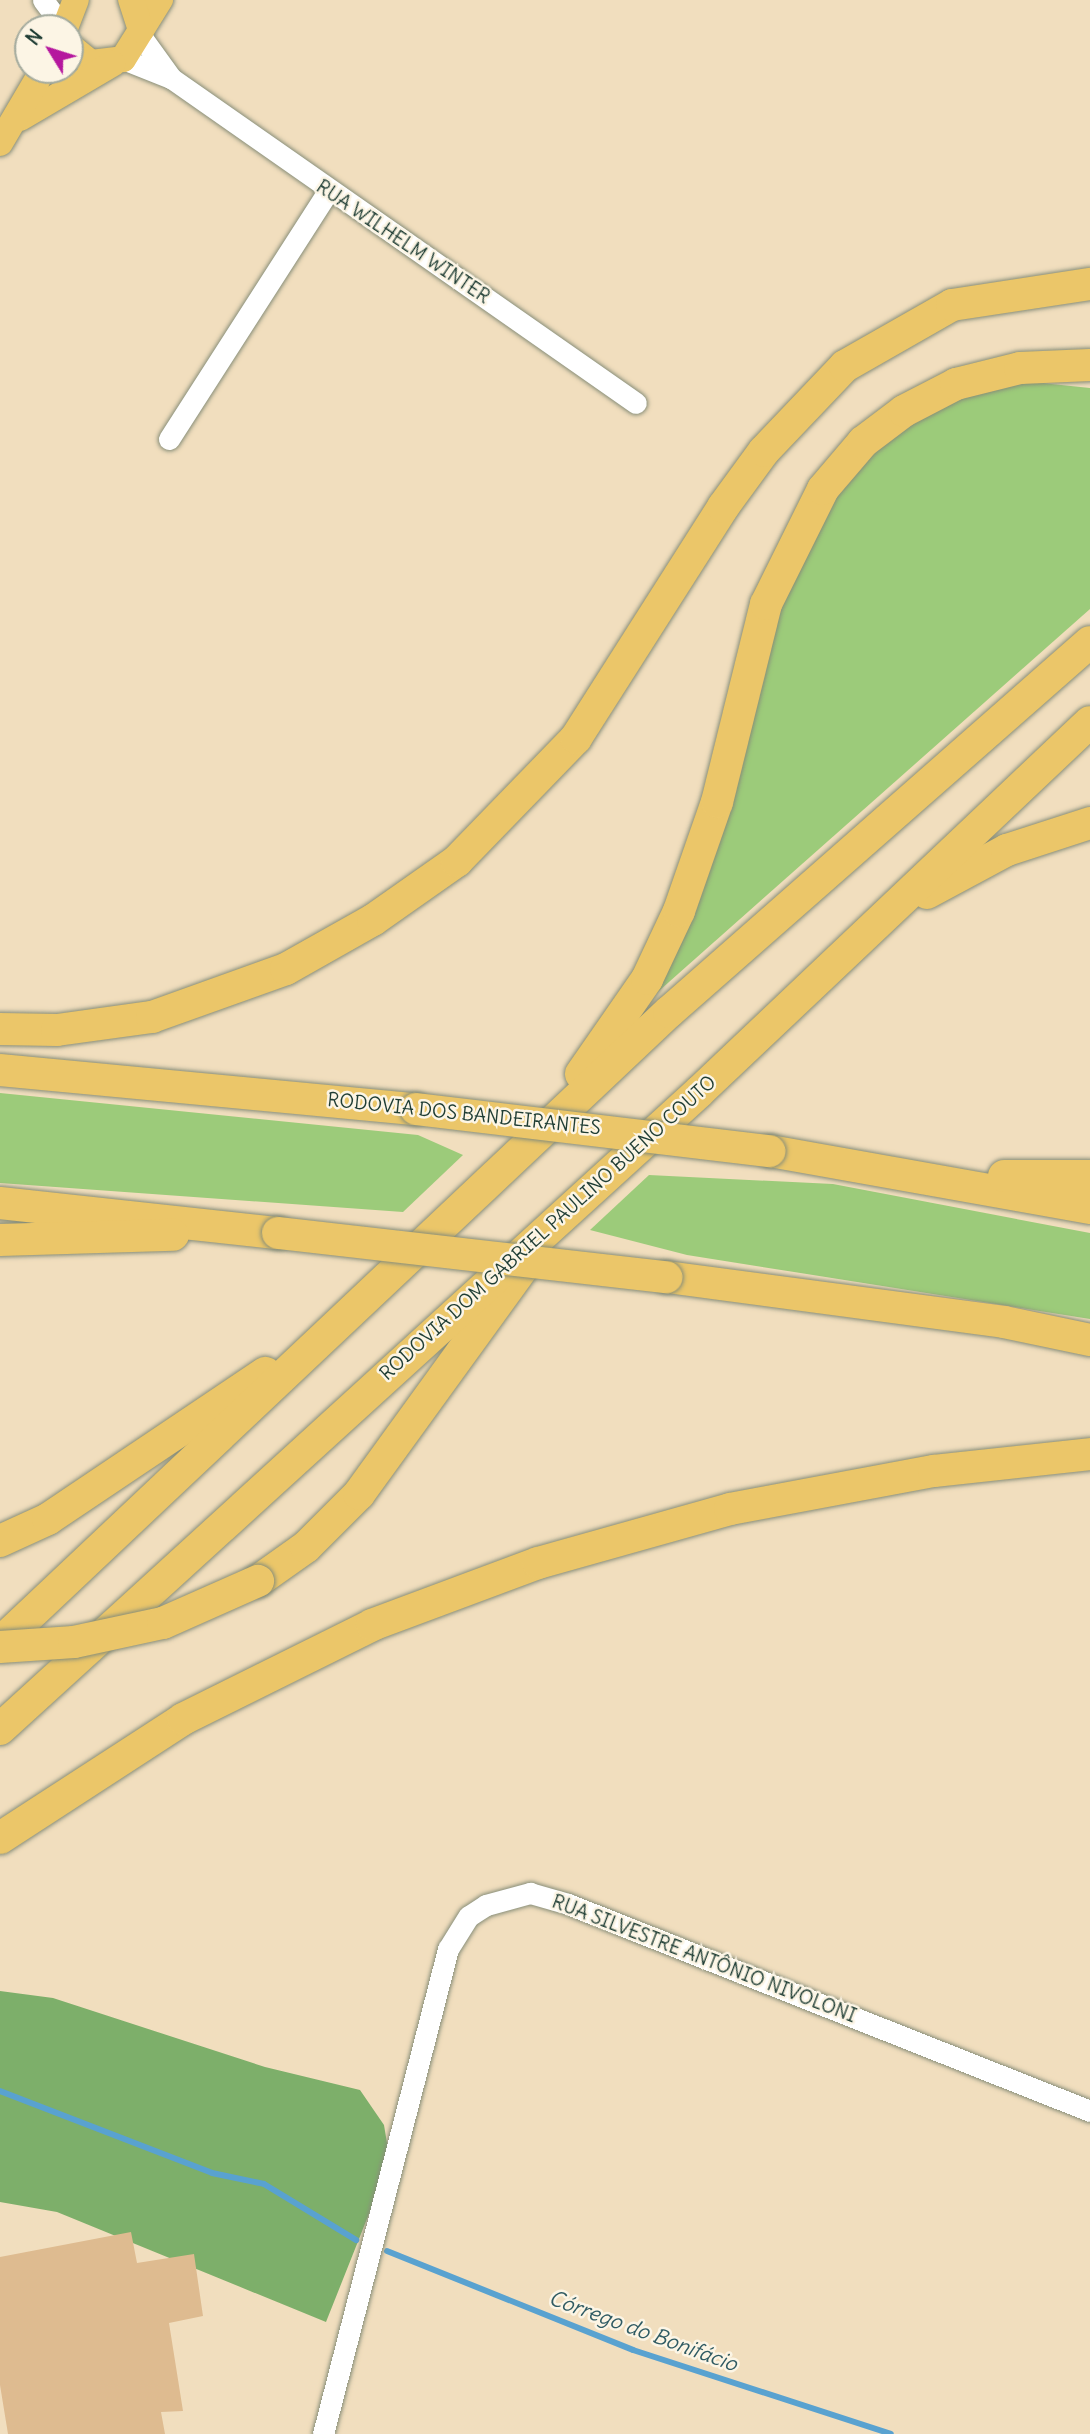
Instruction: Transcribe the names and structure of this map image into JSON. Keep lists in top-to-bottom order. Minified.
{"streets":{"highway":["RODOVIA DOS BANDEIRANTES","RODOVIA DOM GABRIEL PAULINO BUENO COUTO"],"street":["RUA WILHELM WINTER","RUA SILVESTRE ANTÔNIO NIVOLONI"]},"water":["Córrego do Bonifácio"],"north":"top left"}
